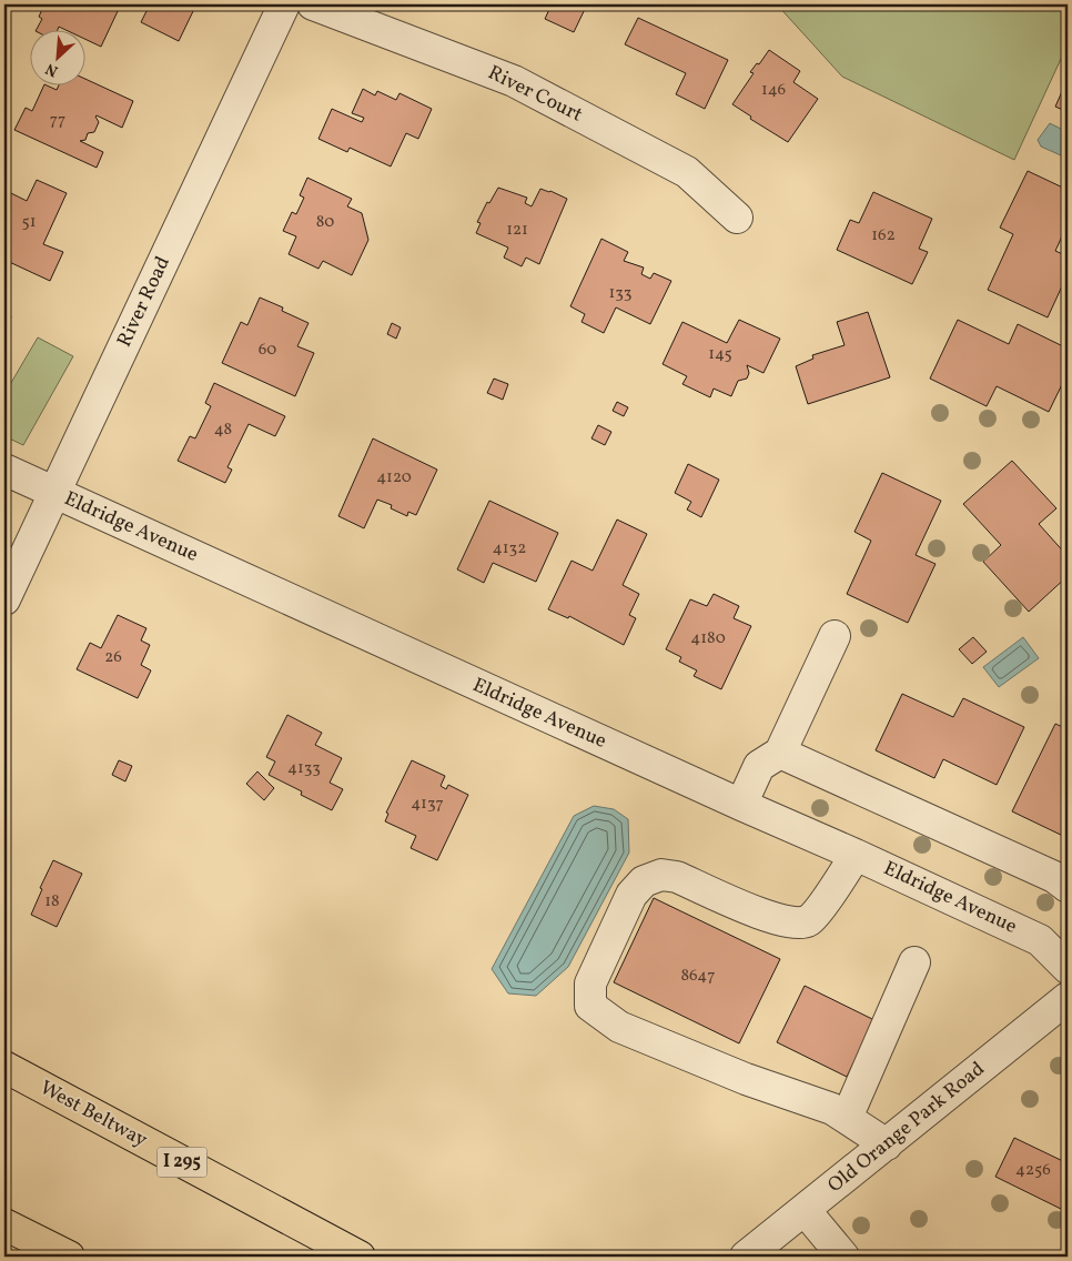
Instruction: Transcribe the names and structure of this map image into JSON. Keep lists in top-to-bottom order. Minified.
{"streets":{"highway":["West Beltway","I 295"],"street":["River Court","River Road","Eldridge Avenue","Old Orange Park Road"]},"crossings":[["River Road","Eldridge Avenue"]],"house_numbers":["146","77","51","80","121","162","133","60","145","48","4120","4132","4180","26","4133","4137","18","8647","4256"],"north":"bottom left"}
